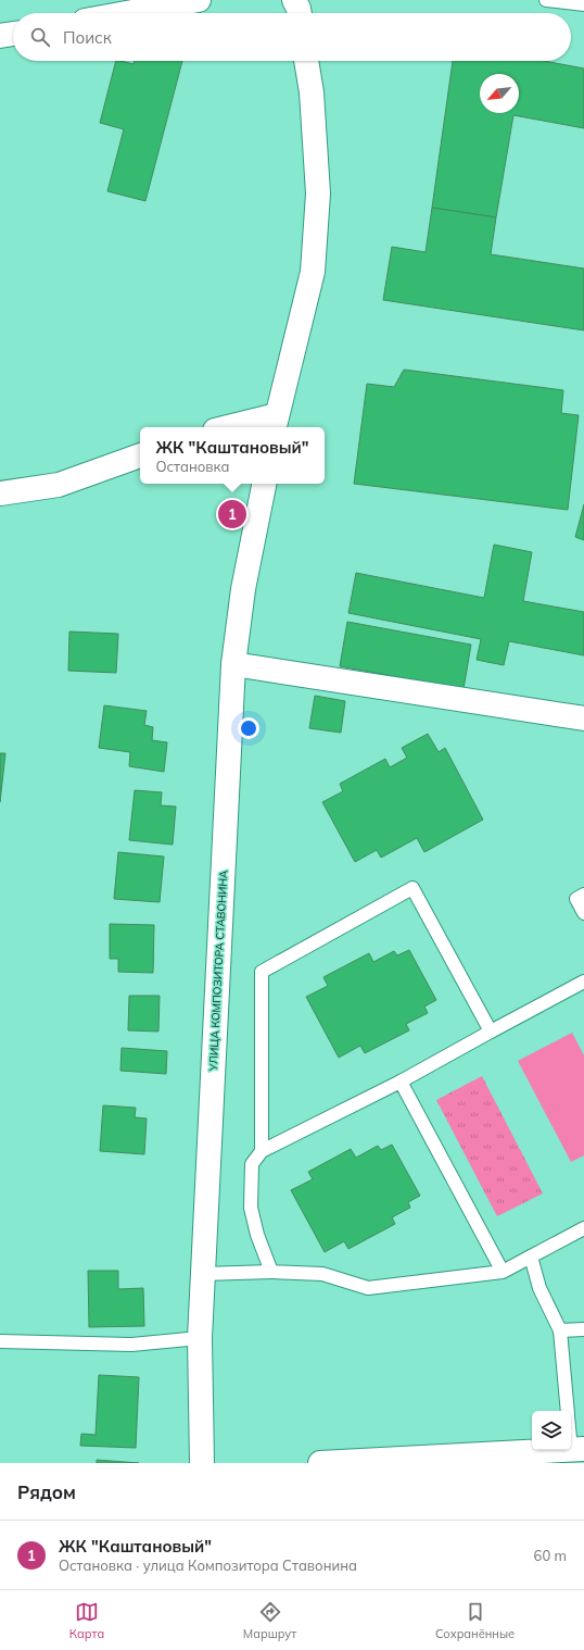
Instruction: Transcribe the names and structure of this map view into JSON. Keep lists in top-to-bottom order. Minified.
{"streets":{"street":["УЛИЦА КОМПОЗИТОРА СТАВОНИНА"]},"north":"bottom left","page":{"search":"Поиск","popup":["ЖК \"Каштановый\"","Остановка"],"pins":"1","heading":"Рядом","list":[{"mark":"1","name":"ЖК \"Каштановый\"","note":"Остановка · улица Композитора Ставонина","value":"60 m"}],"nav":["Карта","Маршрут","Сохранённые"]}}
